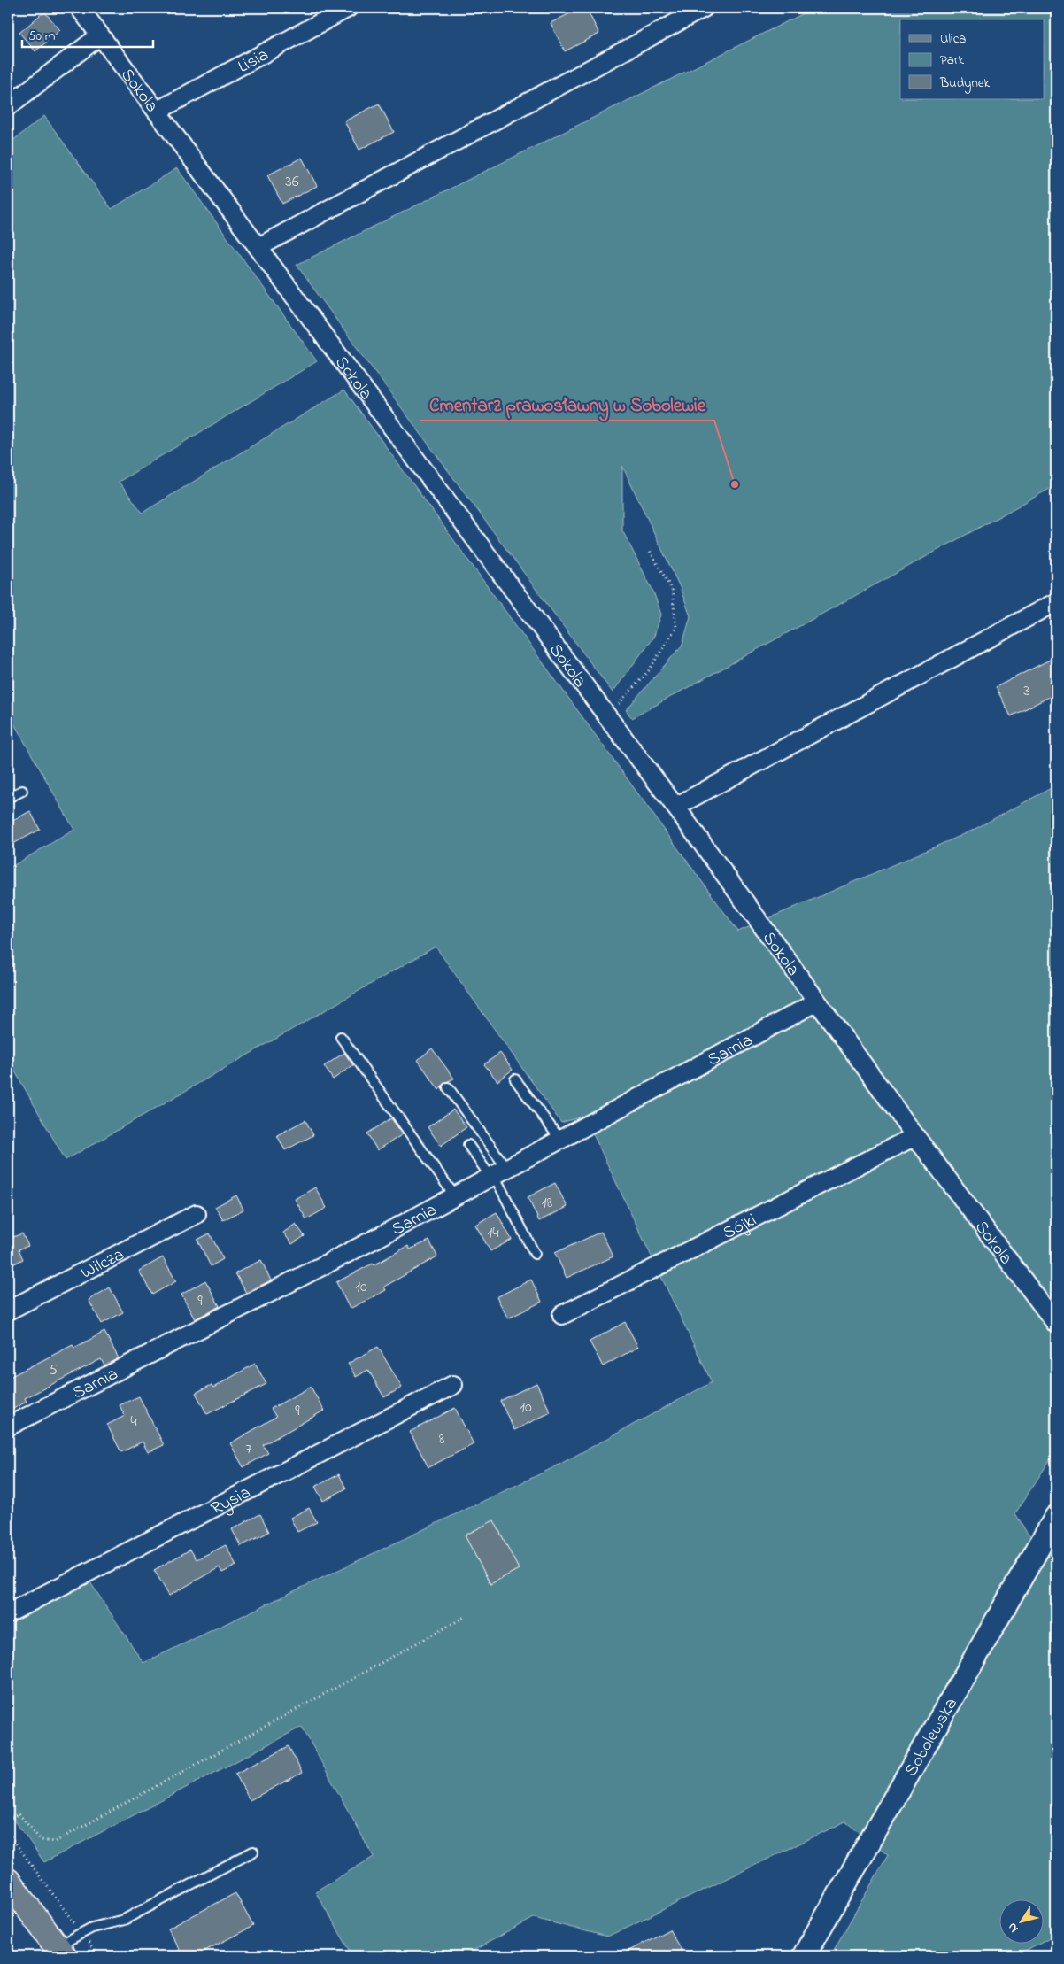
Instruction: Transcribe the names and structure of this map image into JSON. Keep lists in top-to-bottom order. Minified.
{"streets":{"street":["Lisia","Sokola","Sarnia","Sójki","Wilcza","Rysia","Sobolewska"]},"crossings":[["Lisia","Sokola"],["Sokola","Sarnia"],["Sokola","Sójki"]],"places":["Cmentarz prawosławny w Sobolewie"],"house_numbers":["36","3","18","14","10","9","5","10","9","4","8","7"],"legend":["Ulica","Park","Budynek"],"scale_bar":"50 m","north":"bottom left"}
